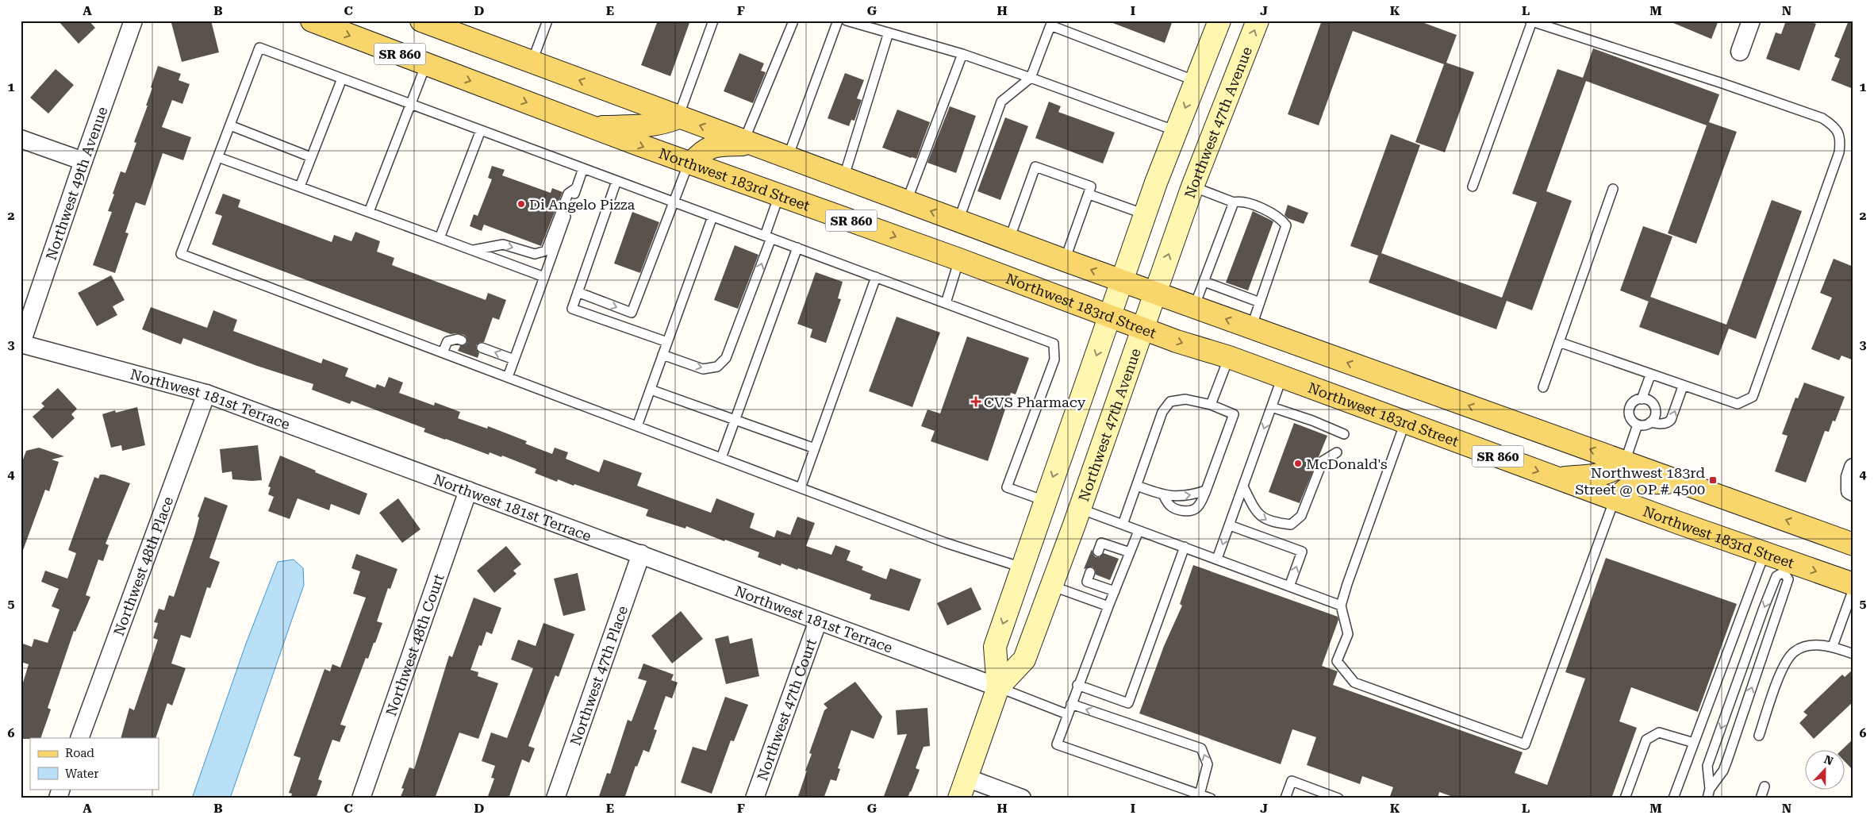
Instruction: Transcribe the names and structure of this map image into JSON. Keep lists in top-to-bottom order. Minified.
{"streets":{"main road":["SR 860","Northwest 47th Avenue","Northwest 183rd Street"],"street":["Northwest 49th Avenue","Northwest 181st Terrace","Northwest 48th Place","Northwest 48th Court","Northwest 47th Place","Northwest 47th Court"]},"crossings":[["SR 860","Northwest 47th Avenue"],["Northwest 47th Avenue","Northwest 183rd Street"],["Northwest 47th Avenue","Northwest 181st Terrace"],["Northwest 49th Avenue","Northwest 181st Terrace"],["Northwest 181st Terrace","Northwest 48th Place"],["Northwest 181st Terrace","Northwest 48th Court"],["Northwest 181st Terrace","Northwest 47th Place"],["Northwest 181st Terrace","Northwest 47th Court"]],"places":{"other":["Di Angelo Pizza","McDonald's"],"health":["CVS Pharmacy"],"transit":["Northwest 183rd Street @ OP # 4500"]},"legend":["Road","Water"],"north":"top","grid":{"columns":["A","B","C","D","E","F","G","H","I","J","K","L","M","N"],"rows":["1","2","3","4","5","6"]}}
